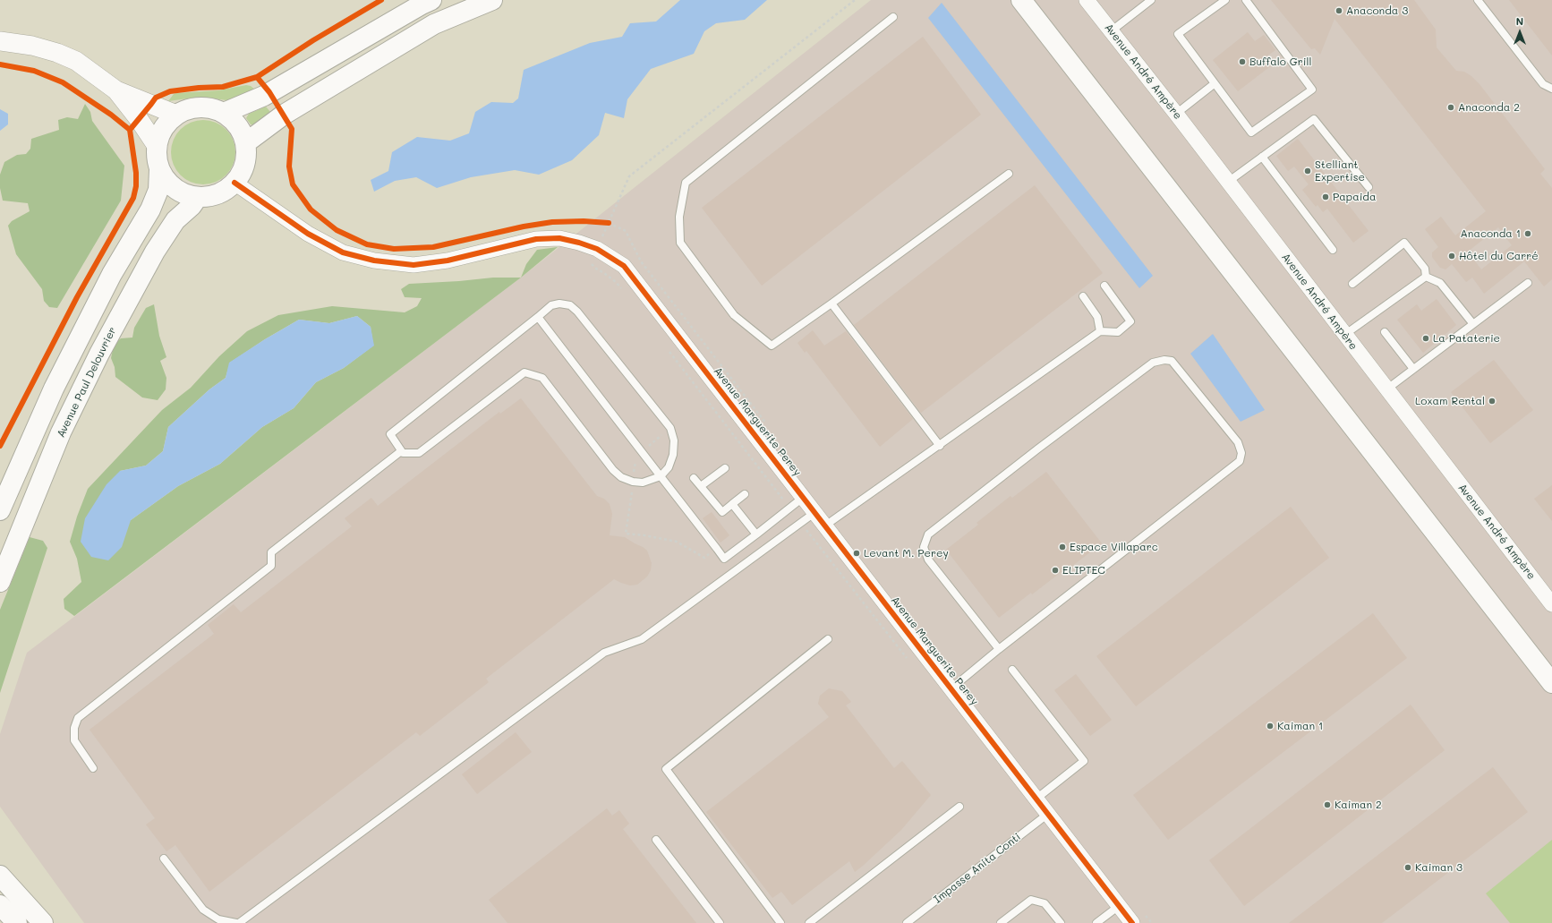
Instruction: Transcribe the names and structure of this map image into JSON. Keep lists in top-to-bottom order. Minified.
{"streets":{"main road":["Avenue Paul Delouvrier"],"street":["Avenue André Ampère","Avenue Marguerite Perey"],"lane":["Impasse Anita Conti"]},"crossings":[["Avenue Paul Delouvrier","Avenue Marguerite Perey"],["Avenue Marguerite Perey","Impasse Anita Conti"]],"places":["Anaconda 3","Buffalo Grill","Anaconda 2","Stelliant Expertise","Papaida","Anaconda 1","Hôtel du Carré","La Pataterie","Loxam Rental","Espace Villaparc","Levant M. Perey","ELIPTEC","Kaiman 1","Kaiman 2","Kaiman 3"],"north":"top"}
